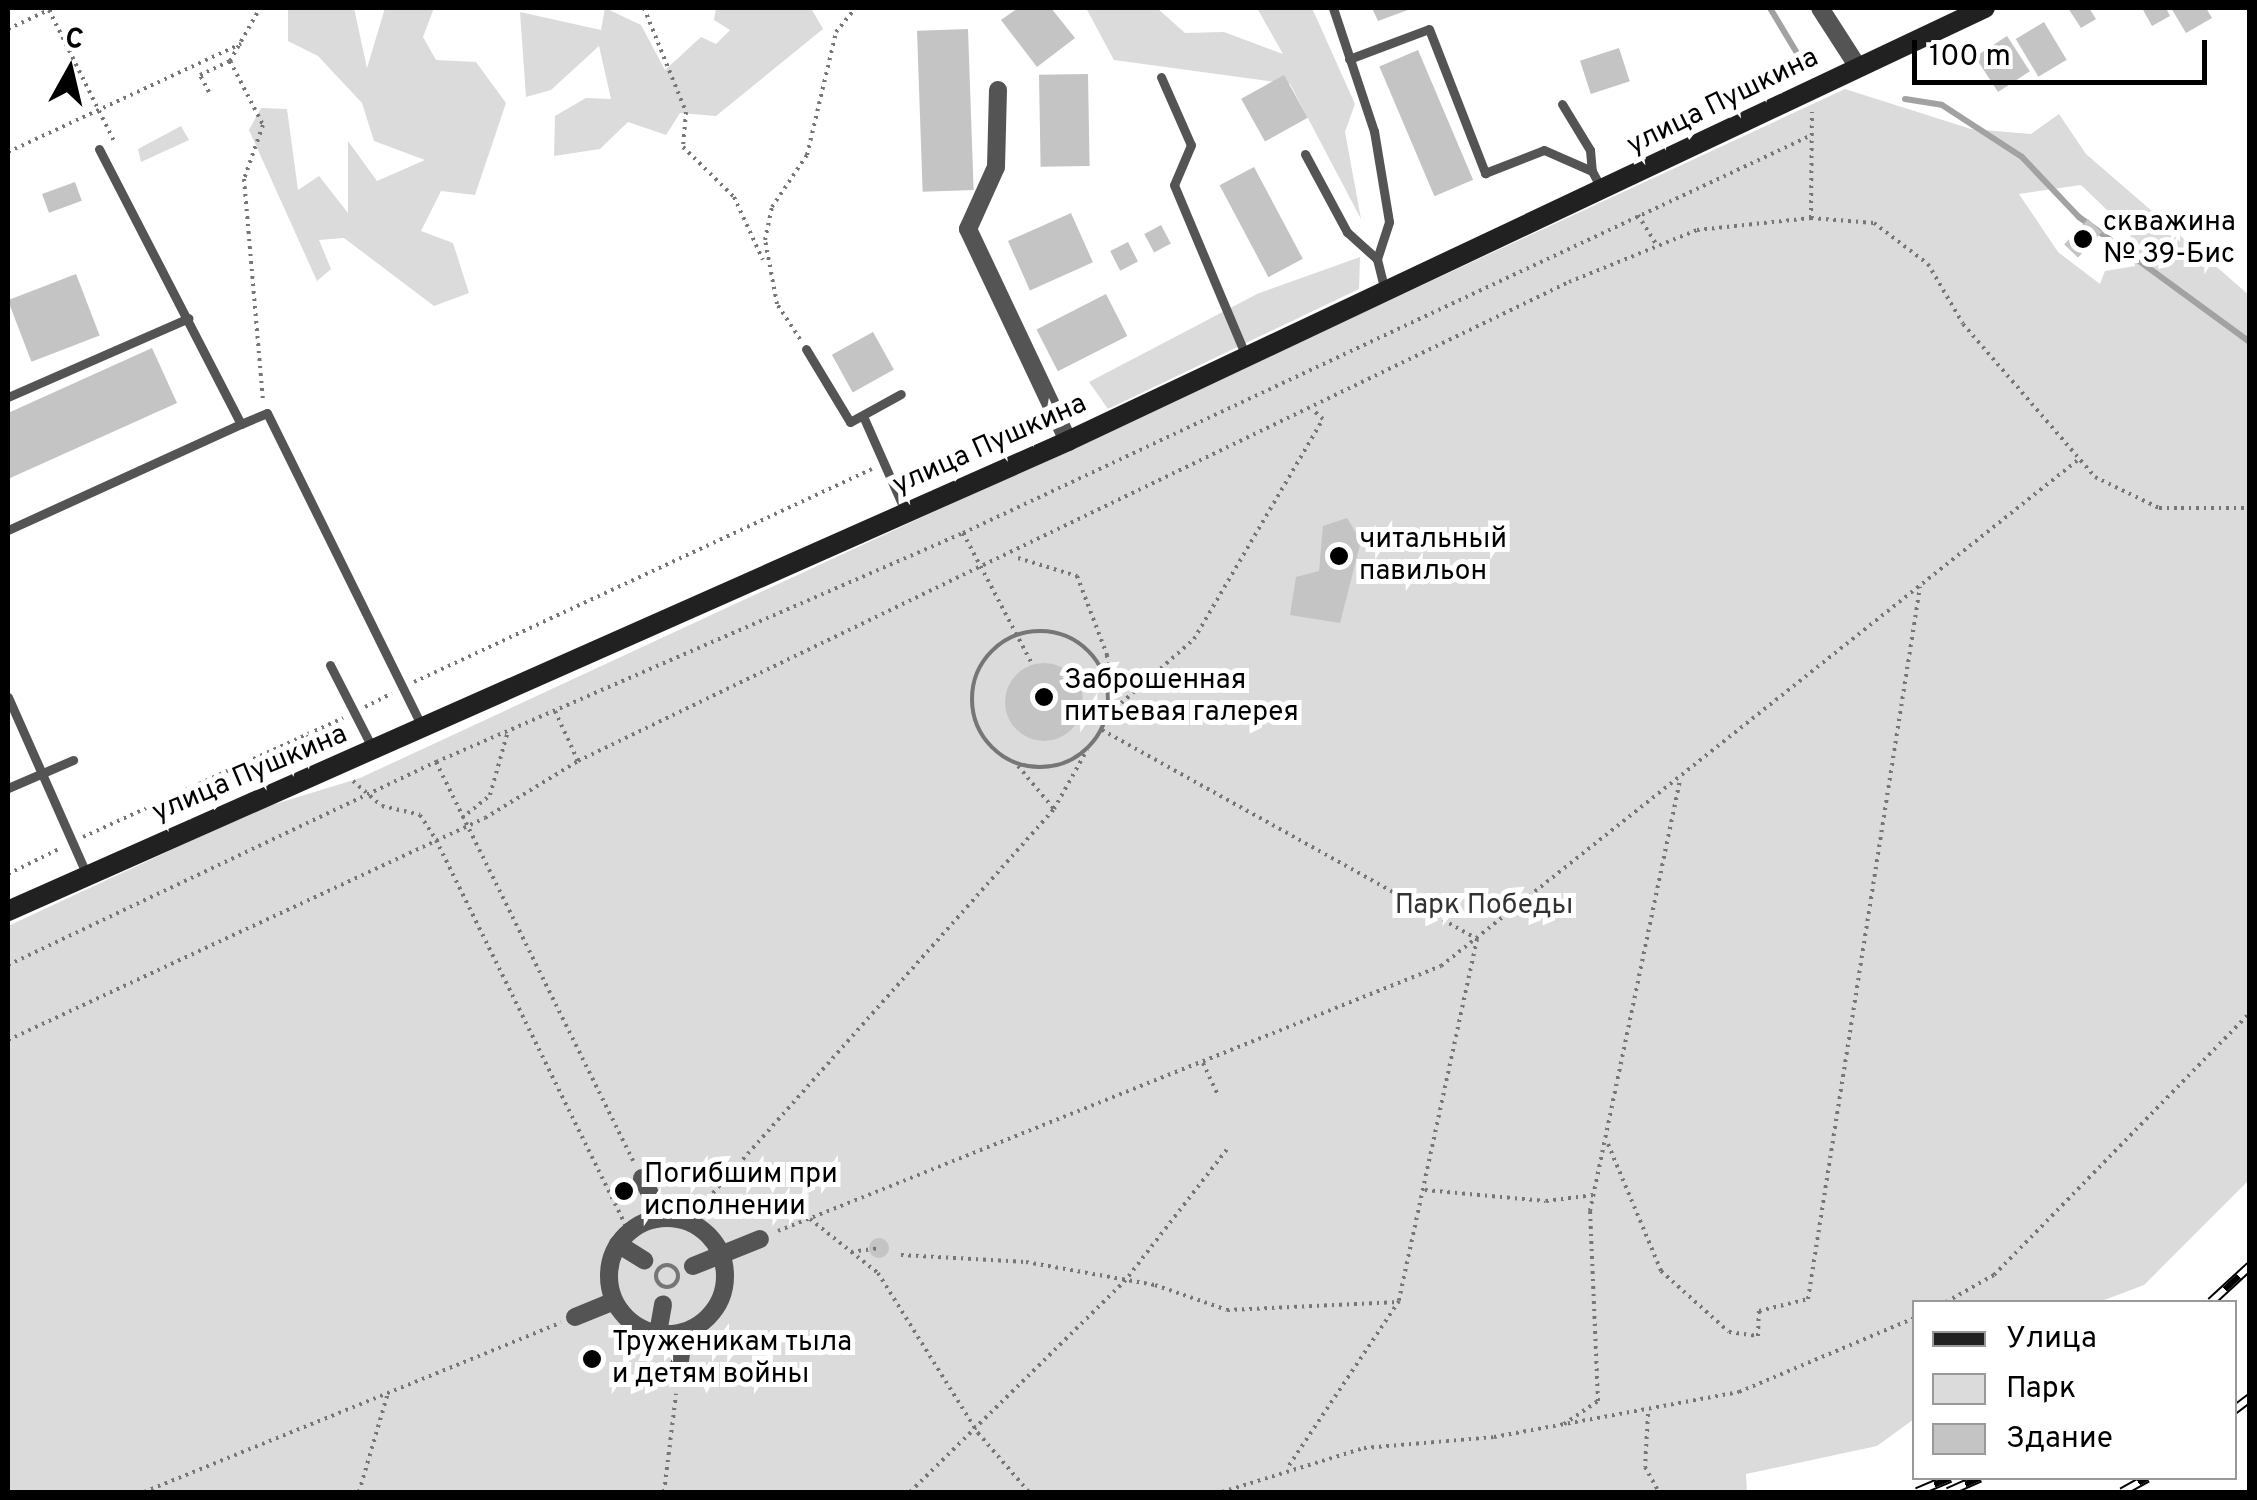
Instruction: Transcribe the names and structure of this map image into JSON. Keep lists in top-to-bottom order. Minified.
{"streets":{"street":["улица Пушкина"]},"parks":["Парк Победы"],"places":["скважина № 39-Бис","читальный павильон","Заброшенная питьевая галерея","Погибшим при исполнении","Труженикам тыла и детям войны"],"legend":["Улица","Парк","Здание"],"scale_bar":"100 m","north":"top"}
